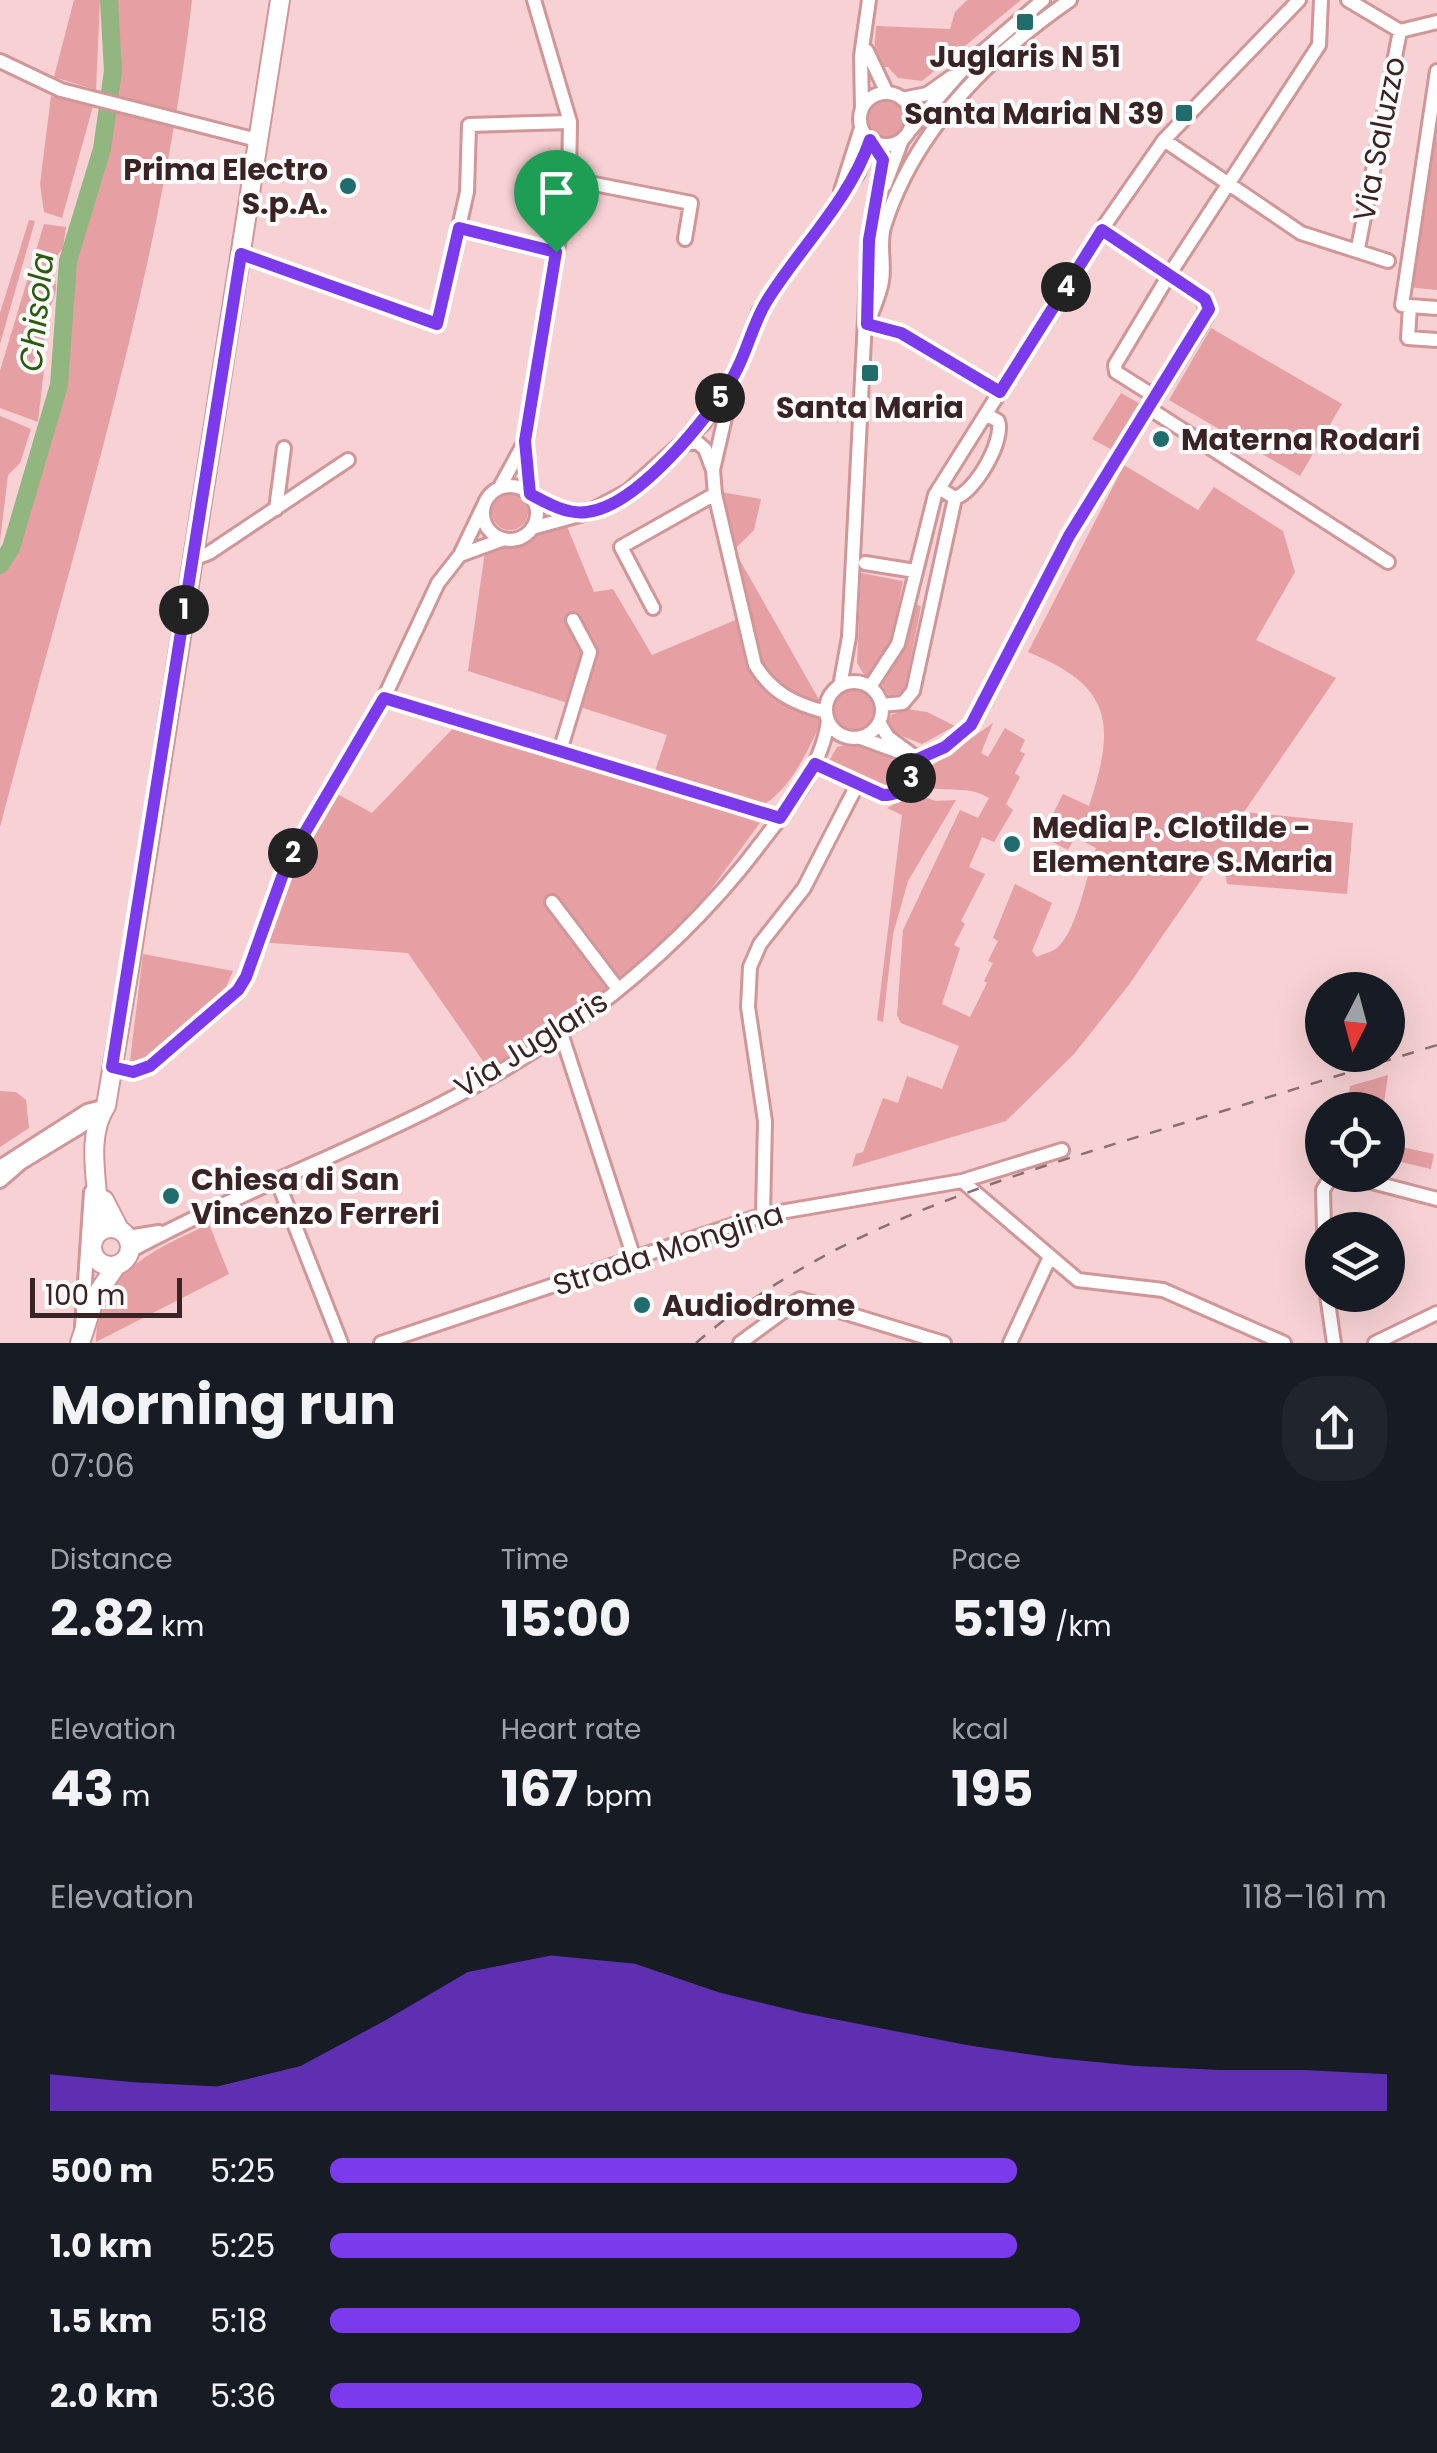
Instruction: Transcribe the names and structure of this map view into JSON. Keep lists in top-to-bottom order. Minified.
{"streets":{"street":["Via Saluzzo","Via Juglaris","Strada Mongina"]},"water":["Chisola"],"places":{"transit":["Juglaris N 51","Santa Maria N 39","Santa Maria"],"other":["Prima Electro S.p.A.","Materna Rodari","Media P. Clotilde - Elementare S.Maria","Chiesa di San Vincenzo Ferreri","Audiodrome"]},"scale_bar":"100 m","north":"bottom","page":{"pins":["4","5","1","3","2"],"scale":"100 m","heading":["Morning run","07:06"],"stats":[["Distance","2.82 km"],["Time","15:00"],["Pace","5:19 /km"],["Elevation","43 m"],["Heart rate","167 bpm"],["kcal","195"]],"chart":["Elevation","118–161 m"],"list":[{"name":"500 m","note":"5:25"},{"name":"1.0 km","note":"5:25"},{"name":"1.5 km","note":"5:18"},{"name":"2.0 km","note":"5:36"}]}}
